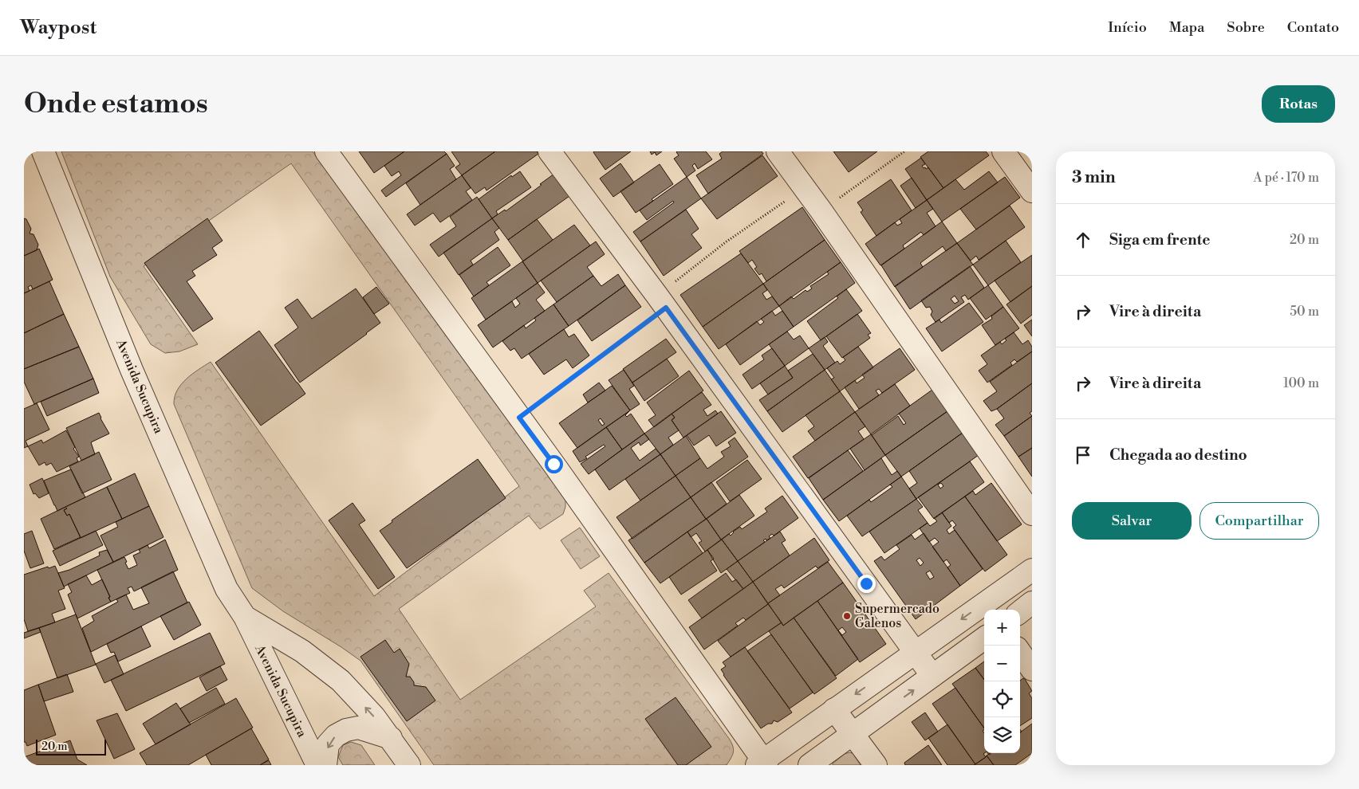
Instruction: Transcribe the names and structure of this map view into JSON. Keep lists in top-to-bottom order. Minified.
{"streets":{"street":["Avenida Sucupira"]},"places":["Supermercado Galenos"],"scale_bar":"20 m","page":{"header":"Waypost","nav":["Início","Mapa","Sobre","Contato"],"buttons":["Rotas",["Salvar","Compartilhar"]],"title":"Onde estamos","heading":["3 min","A pé · 170 m"],"list":[["Siga em frente","20 m"],["Vire à direita","50 m"],["Vire à direita","100 m"],"Chegada ao destino"],"map_buttons":["+","−"],"scale":"20 m"}}
